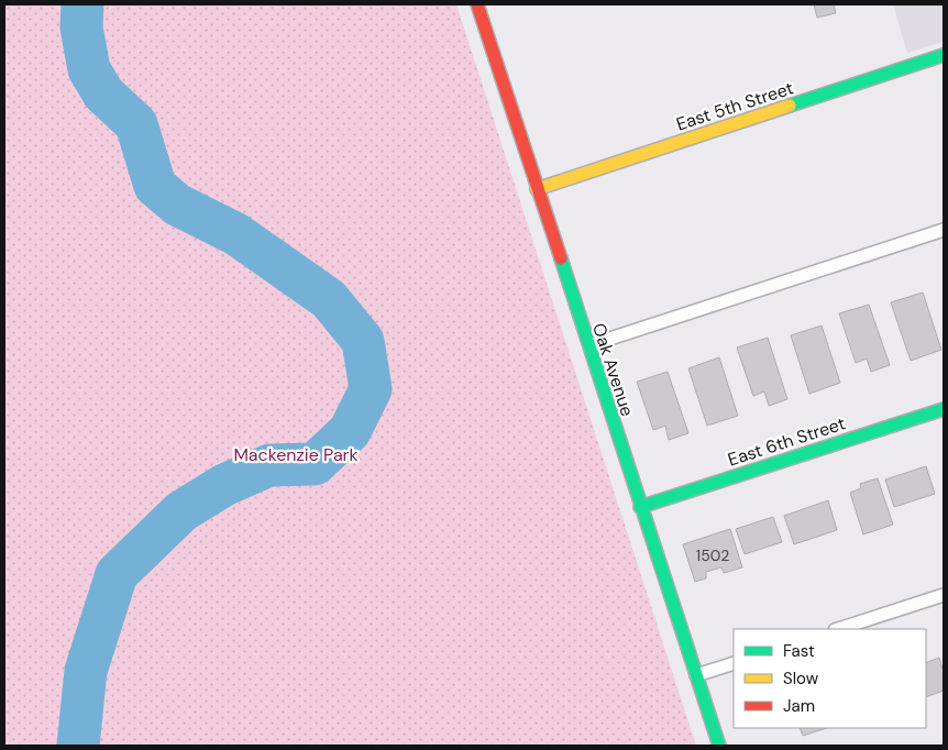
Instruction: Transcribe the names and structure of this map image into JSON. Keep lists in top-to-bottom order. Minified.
{"streets":{"street":["East 5th Street","Oak Avenue","East 6th Street"]},"crossings":[["East 5th Street","Oak Avenue"],["Oak Avenue","East 6th Street"]],"parks":["Mackenzie Park"],"house_numbers":["1502"],"legend":["Fast","Slow","Jam"]}
